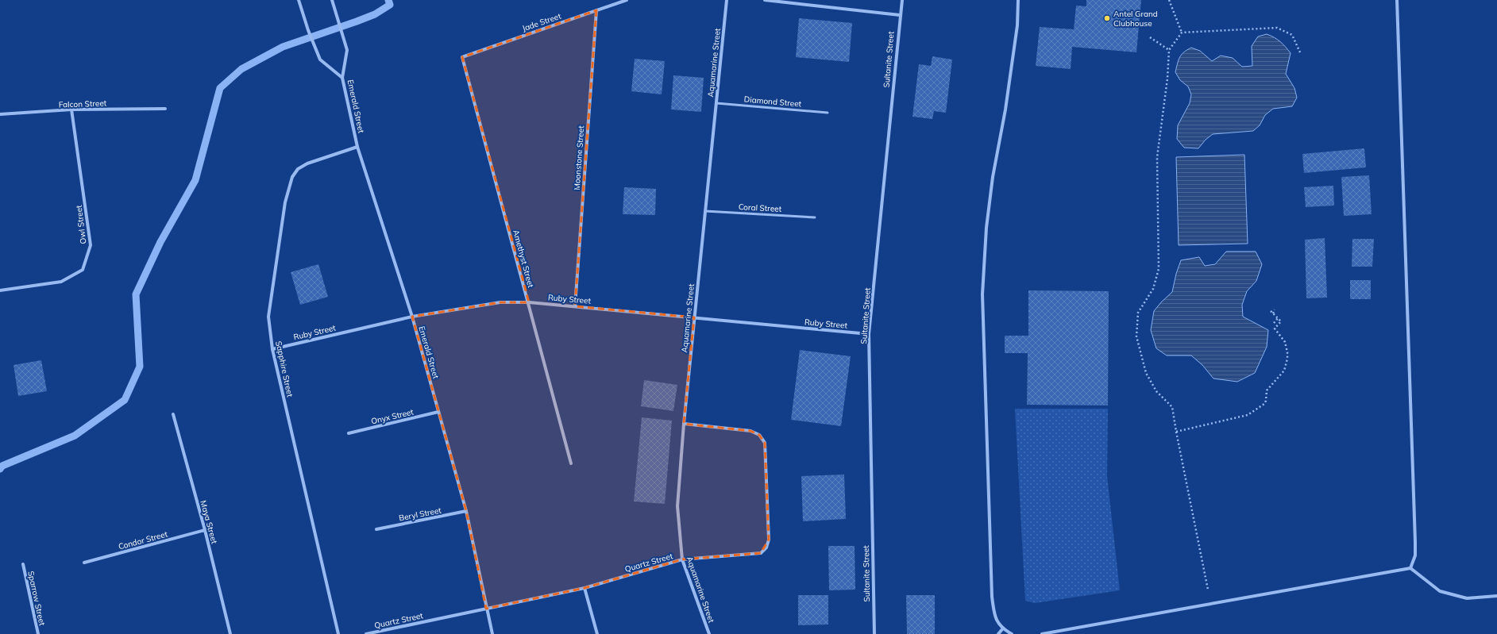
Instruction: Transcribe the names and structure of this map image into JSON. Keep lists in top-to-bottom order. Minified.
{"streets":{"street":["Jade Street","Sultanite Street","Aquamarine Street","Falcon Street","Emerald Street","Moonstone Street","Owl Street","Amethyst Street","Ruby Street","Sapphire Street","Onyx Street","Beryl Street","Maya Street","Condor Street","Quartz Street","Sparrow Street"],"lane":["Diamond Street","Coral Street"]},"crossings":[["Jade Street","Moonstone Street"],["Jade Street","Amethyst Street"],["Sultanite Street","Ruby Street"],["Aquamarine Street","Diamond Street"],["Aquamarine Street","Coral Street"],["Aquamarine Street","Ruby Street"],["Aquamarine Street","Quartz Street"],["Falcon Street","Owl Street"],["Emerald Street","Ruby Street"],["Emerald Street","Sapphire Street"],["Emerald Street","Onyx Street"],["Emerald Street","Beryl Street"],["Emerald Street","Quartz Street"],["Moonstone Street","Ruby Street"],["Amethyst Street","Ruby Street"],["Ruby Street","Sapphire Street"],["Maya Street","Condor Street"]],"places":["Antel Grand Clubhouse"]}
